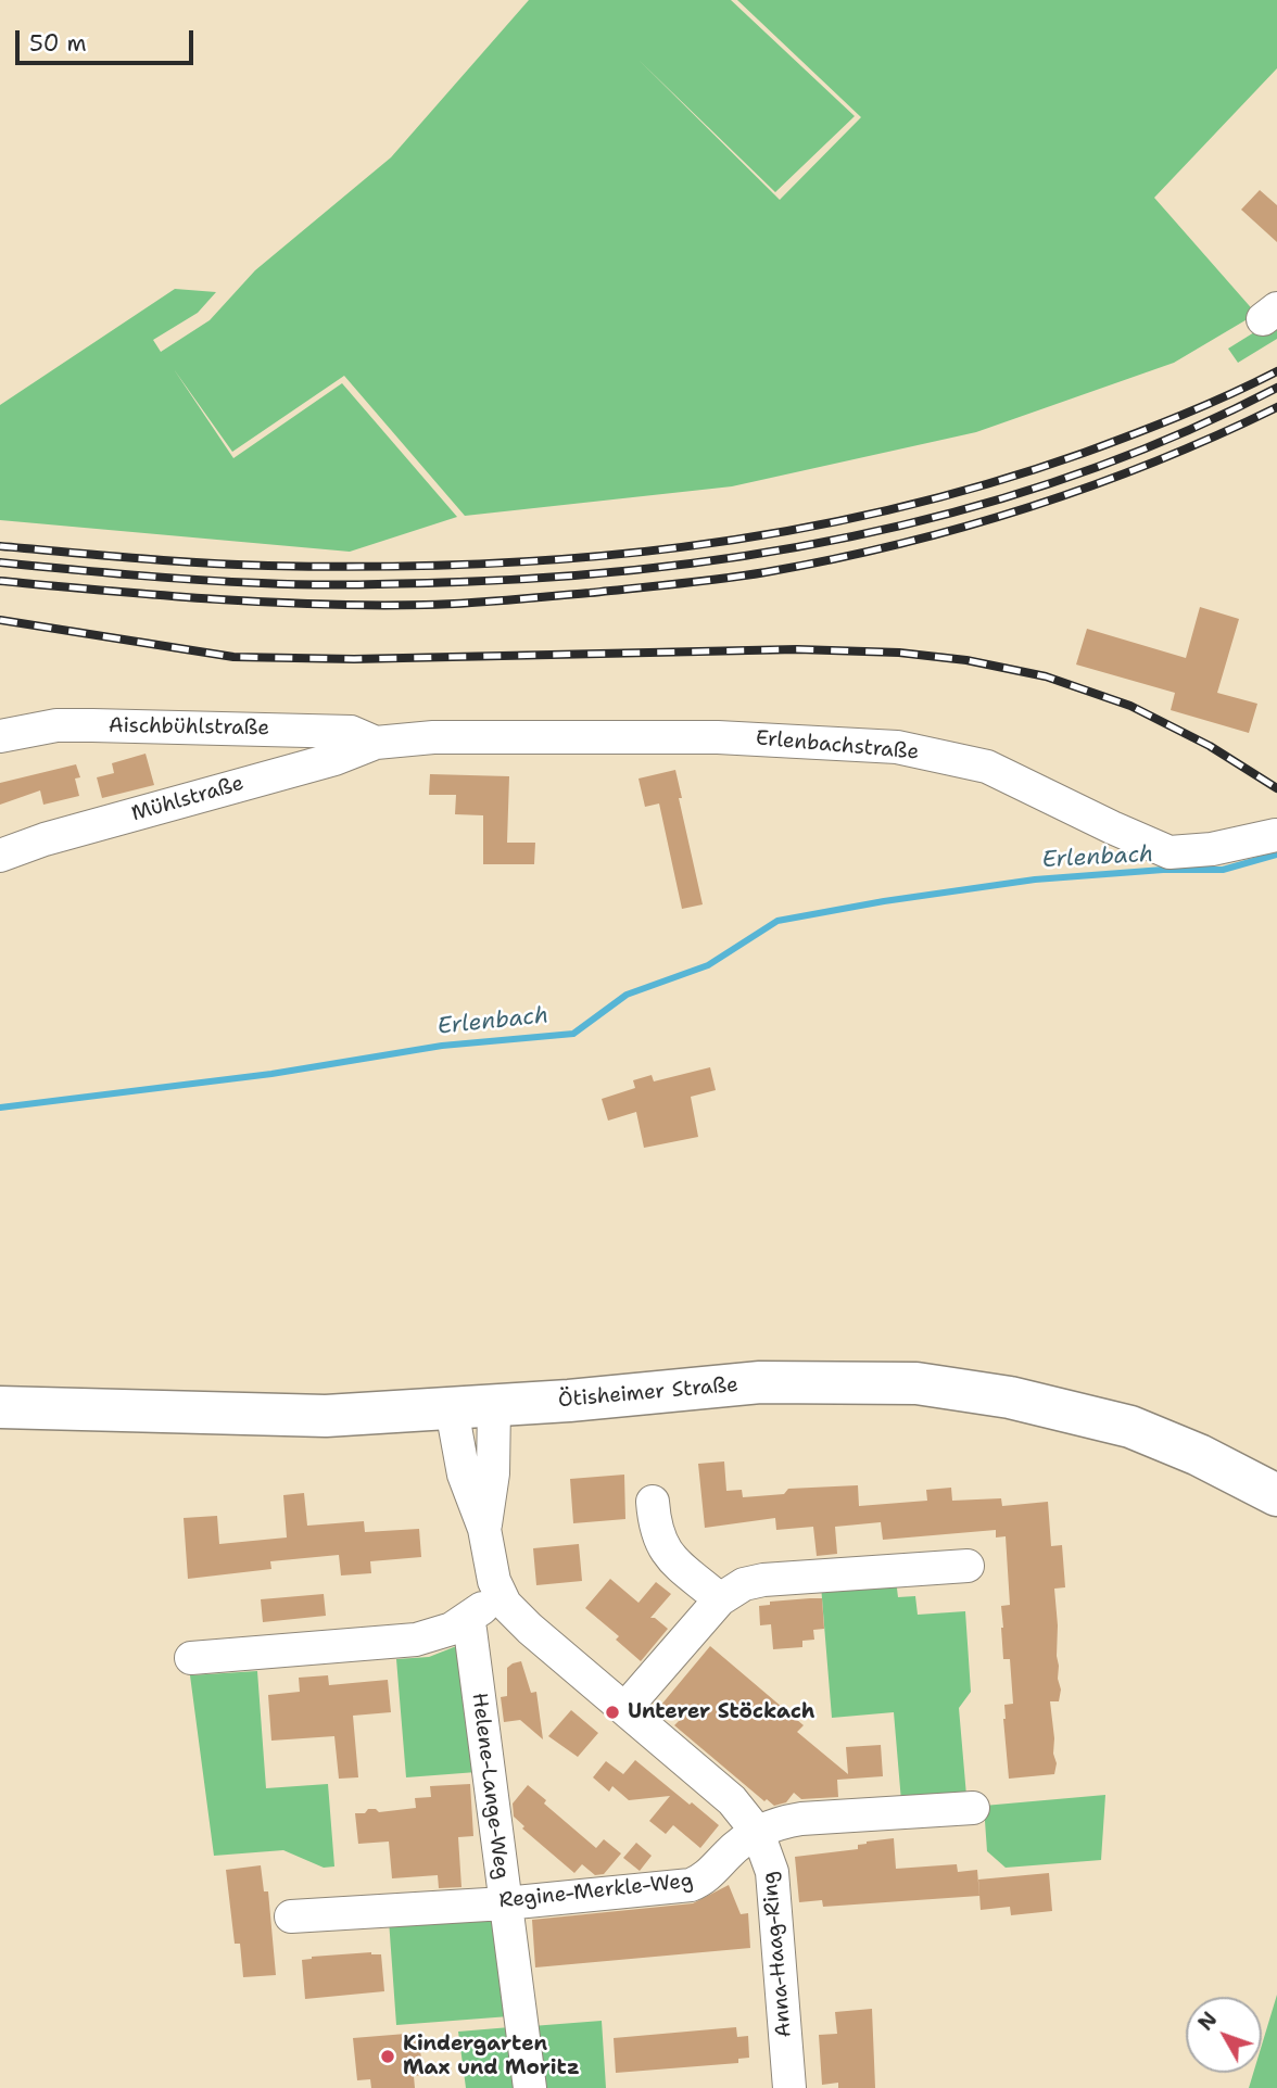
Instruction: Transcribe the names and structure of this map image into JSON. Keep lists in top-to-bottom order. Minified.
{"streets":{"main road":["Ötisheimer Straße"],"street":["Aischbühlstraße","Erlenbachstraße","Mühlstraße","Helene-Lange-Weg","Regine-Merkle-Weg","Anna-Haag-Ring"]},"crossings":[["Aischbühlstraße","Erlenbachstraße"],["Aischbühlstraße","Mühlstraße"],["Erlenbachstraße","Mühlstraße"],["Ötisheimer Straße","Anna-Haag-Ring"],["Helene-Lange-Weg","Regine-Merkle-Weg"],["Regine-Merkle-Weg","Anna-Haag-Ring"]],"water":["Erlenbach"],"places":["Unterer Stöckach","Kindergarten Max und Moritz"],"scale_bar":"50 m","north":"top left"}
